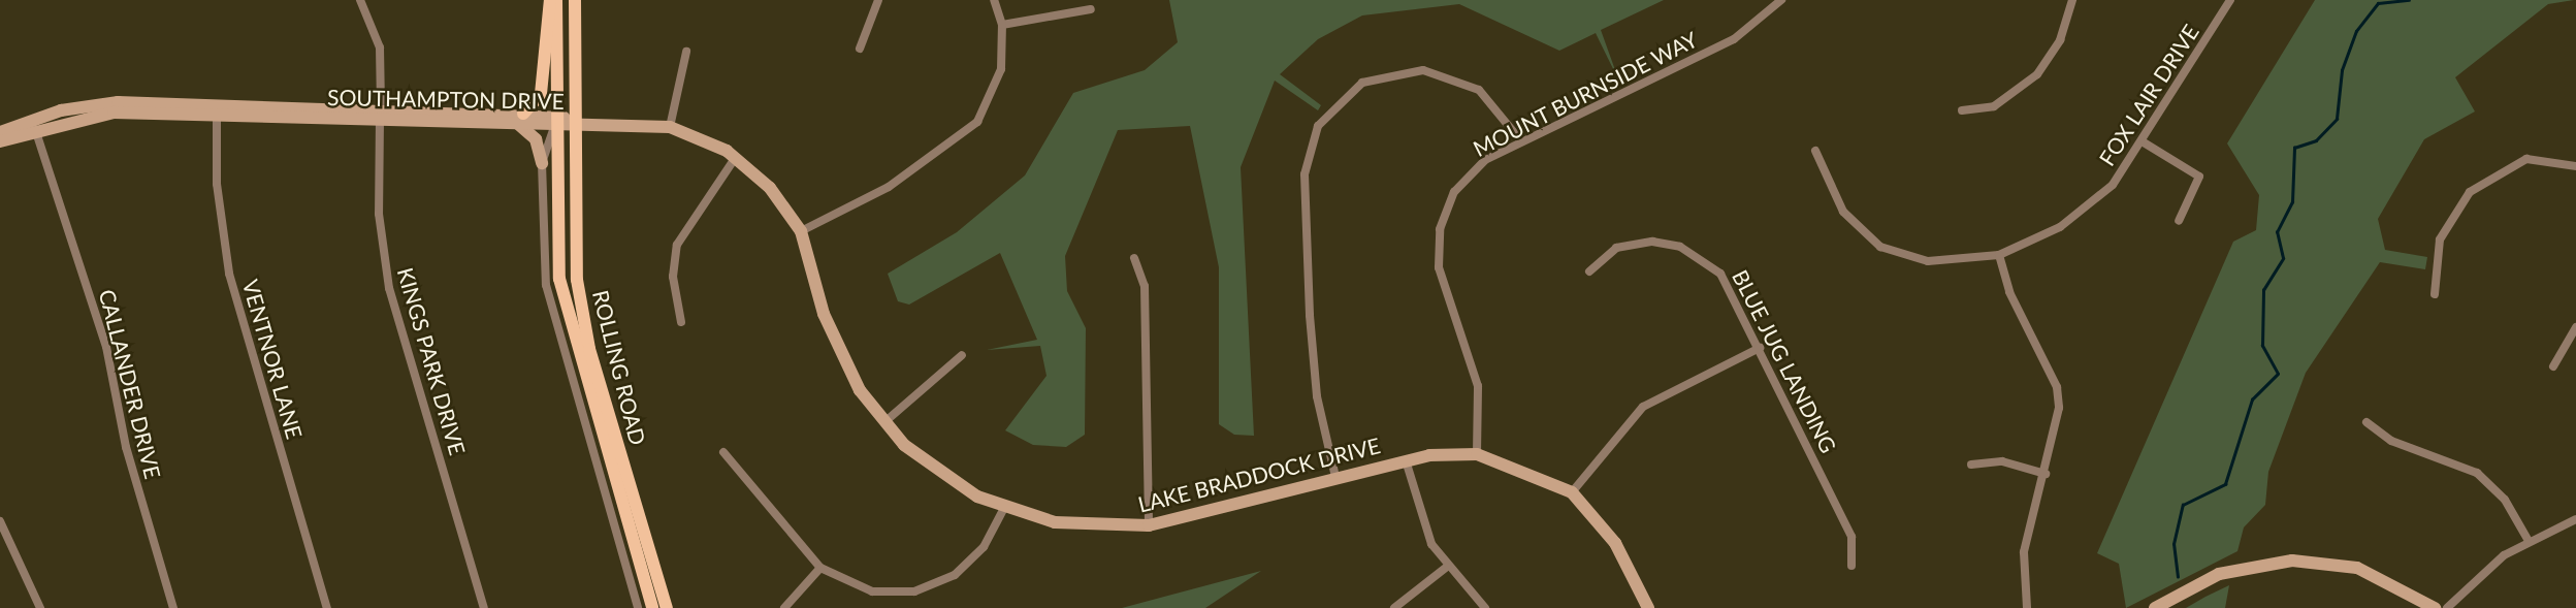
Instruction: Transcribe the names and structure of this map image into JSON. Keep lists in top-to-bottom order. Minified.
{"streets":{"main road":["ROLLING ROAD"],"street":["MOUNT BURNSIDE WAY","FOX LAIR DRIVE","SOUTHAMPTON DRIVE","VENTNOR LANE","KINGS PARK DRIVE","BLUE JUG LANDING","CALLANDER DRIVE","LAKE BRADDOCK DRIVE"]},"crossings":[["MOUNT BURNSIDE WAY","LAKE BRADDOCK DRIVE"],["SOUTHAMPTON DRIVE","VENTNOR LANE"],["SOUTHAMPTON DRIVE","KINGS PARK DRIVE"],["SOUTHAMPTON DRIVE","ROLLING ROAD"],["SOUTHAMPTON DRIVE","CALLANDER DRIVE"],["SOUTHAMPTON DRIVE","LAKE BRADDOCK DRIVE"],["ROLLING ROAD","LAKE BRADDOCK DRIVE"]]}
